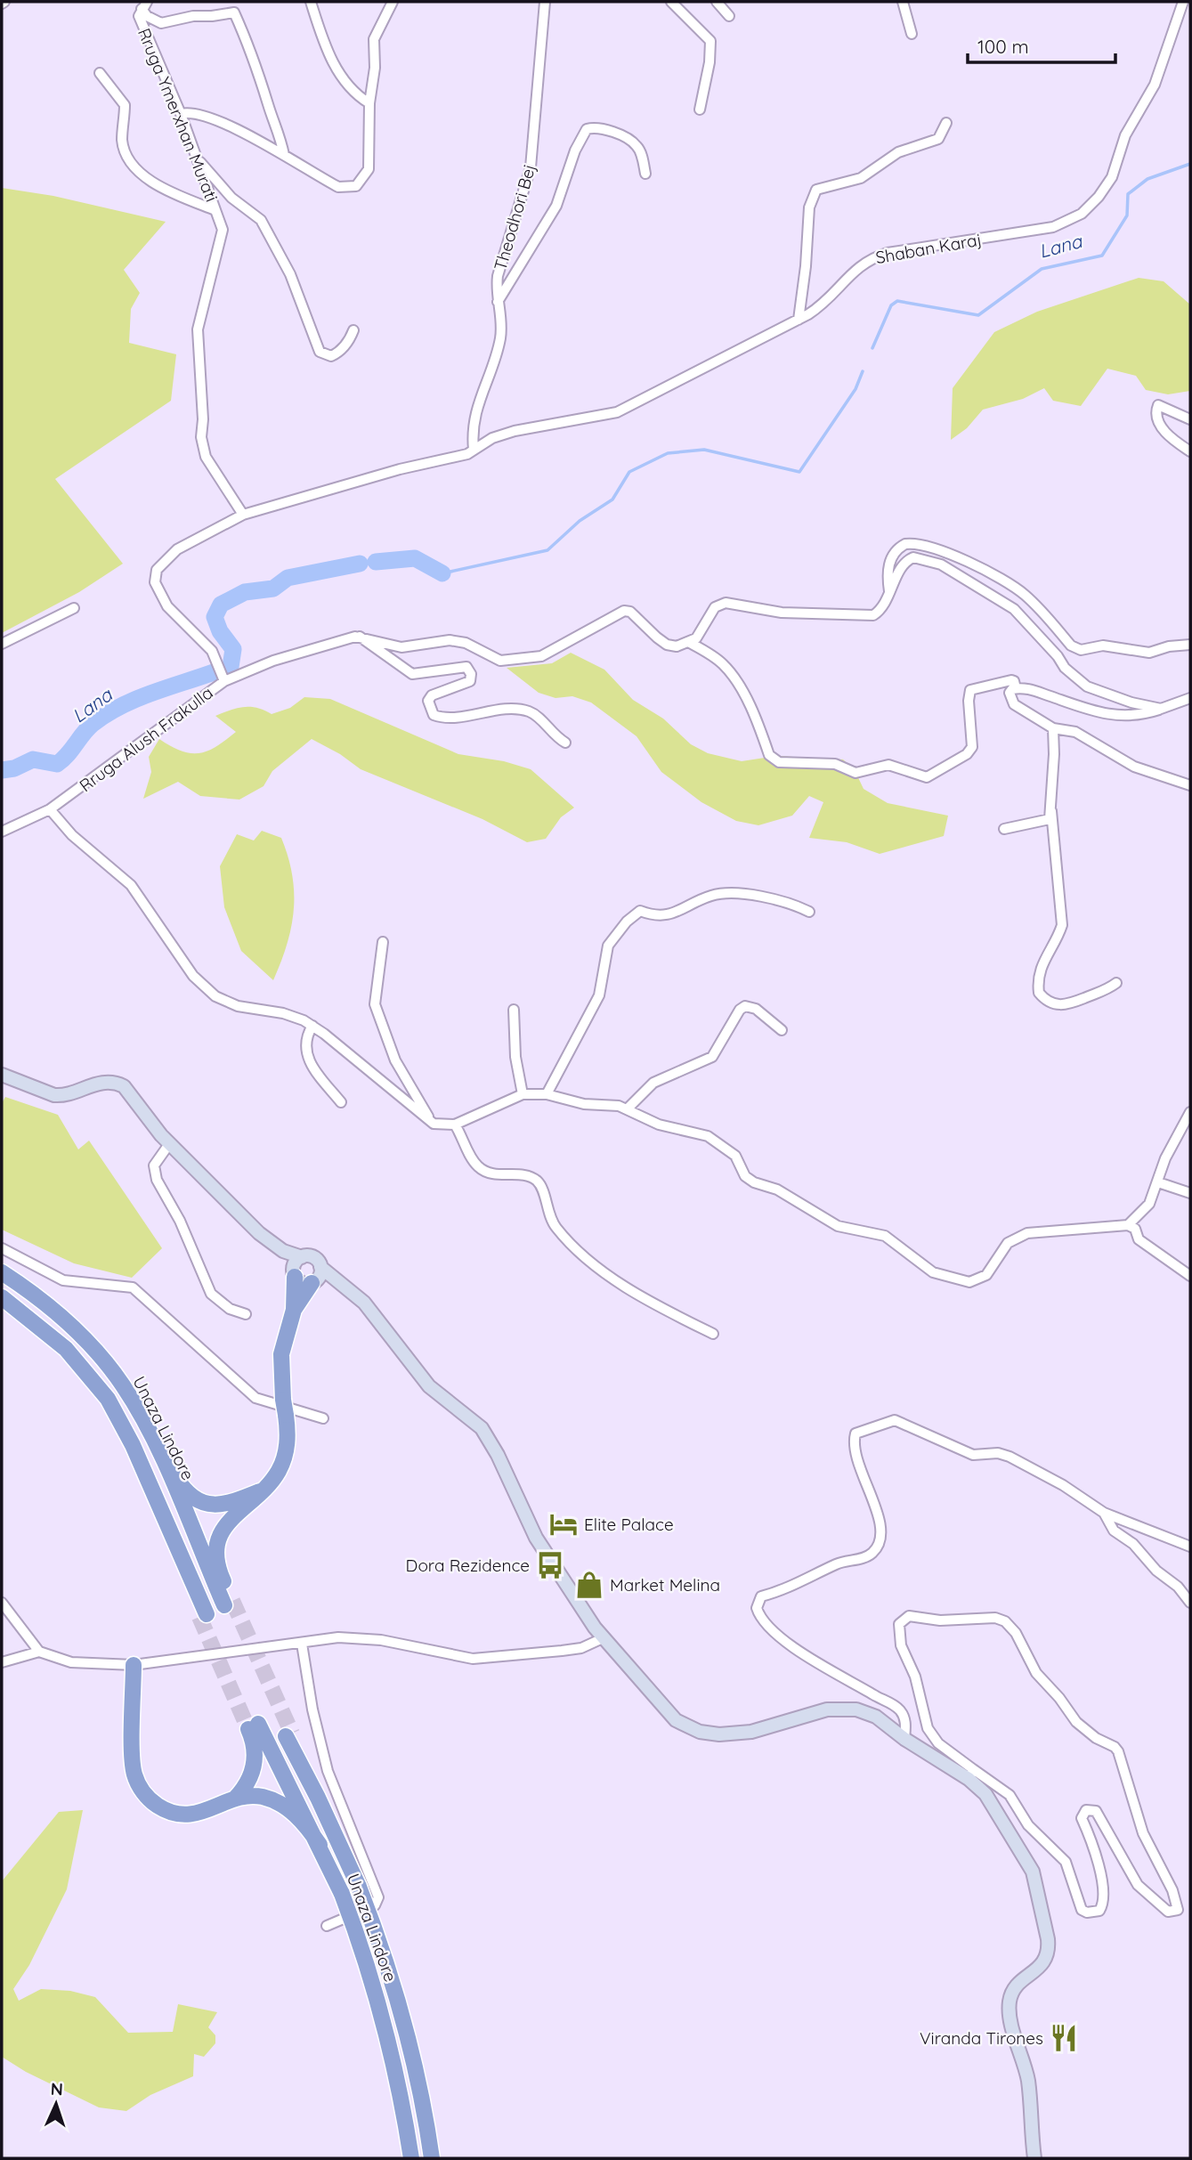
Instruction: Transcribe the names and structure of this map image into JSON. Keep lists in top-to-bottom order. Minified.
{"streets":{"highway":["Unaza Lindore"],"street":["Rruga Ymerxhan Murati","Theodhori Bej","Shaban Karaj","Rruga Alush Frakulla"]},"crossings":[["Theodhori Bej","Shaban Karaj"]],"water":["Lana"],"places":{"hotel":["Elite Palace"],"bus stop":["Dora Rezidence"],"shop":["Market Melina"],"restaurant":["Viranda Tirones"]},"scale_bar":"100 m","north":"top"}
